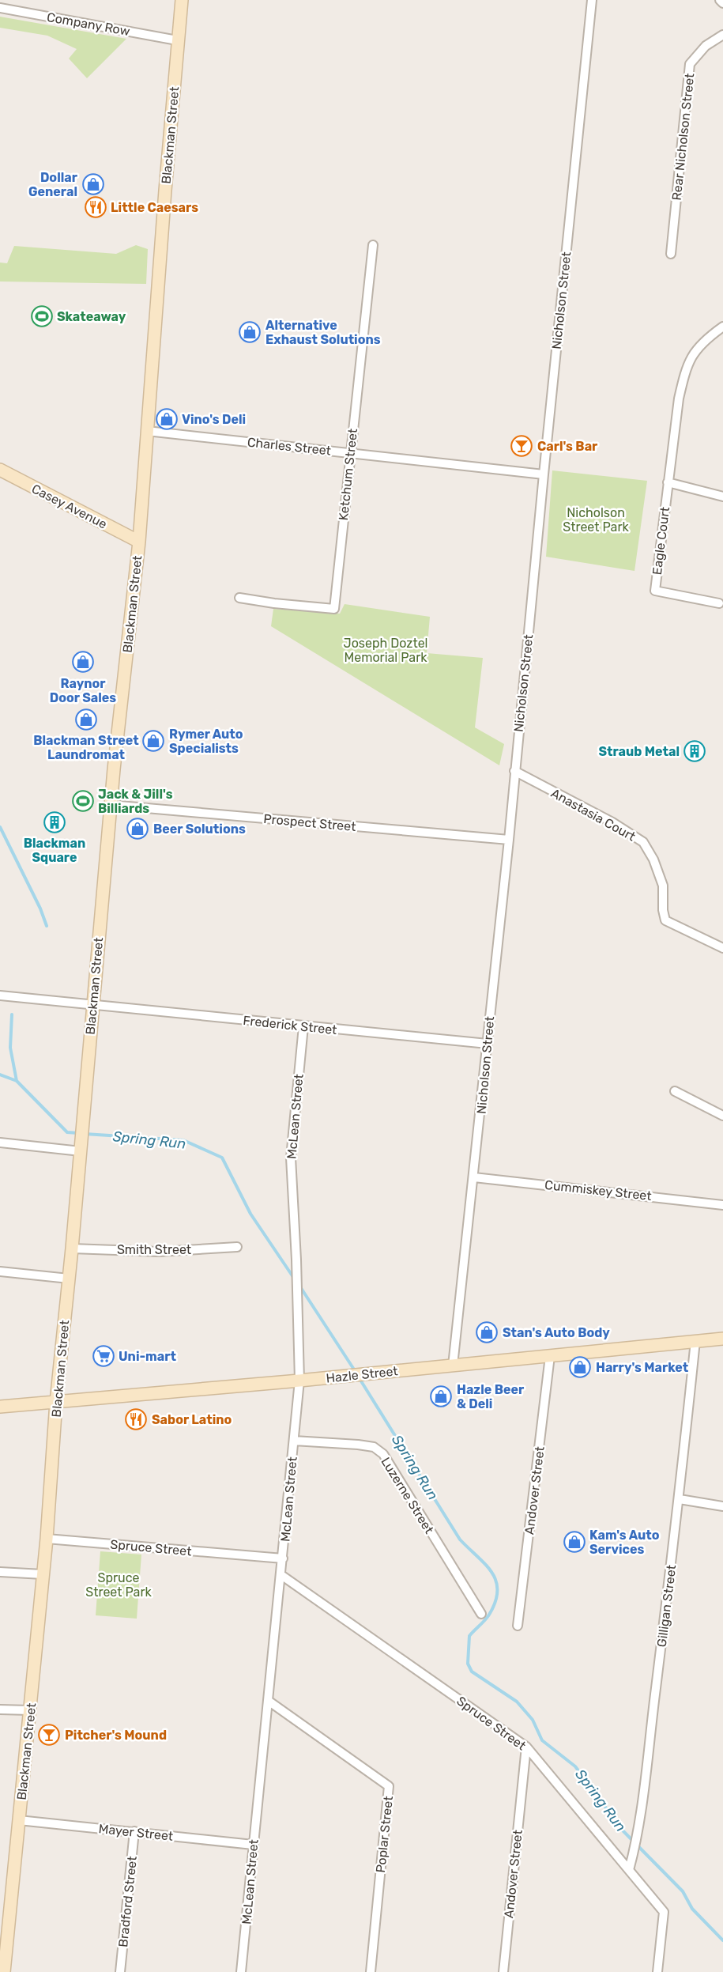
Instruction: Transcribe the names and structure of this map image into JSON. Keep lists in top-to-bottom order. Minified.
{"streets":{"main road":["Blackman Street","Casey Avenue","Hazle Street"],"street":["Company Row","Rear Nicholson Street","Nicholson Street","Charles Street","Ketchum Street","Eagle Court","Anastasia Court","Prospect Street","Frederick Street","McLean Street","Cummiskey Street","Smith Street","Andover Street","Luzerne Street","Spruce Street","Gilligan Street","Mayer Street","Poplar Street","Bradford Street"]},"crossings":[["Company Row","Blackman Street"],["Blackman Street","Charles Street"],["Blackman Street","Casey Avenue"],["Blackman Street","Prospect Street"],["Blackman Street","Frederick Street"],["Blackman Street","Smith Street"],["Blackman Street","Hazle Street"],["Blackman Street","Spruce Street"],["Blackman Street","Mayer Street"],["Nicholson Street","Charles Street"],["Nicholson Street","Anastasia Court"],["Nicholson Street","Prospect Street"],["Nicholson Street","Frederick Street"],["Nicholson Street","Cummiskey Street"],["Nicholson Street","Hazle Street"],["Charles Street","Ketchum Street"],["Frederick Street","McLean Street"],["McLean Street","Hazle Street"],["McLean Street","Luzerne Street"],["McLean Street","Spruce Street"],["McLean Street","Mayer Street"],["McLean Street","Poplar Street"],["Hazle Street","Andover Street"],["Hazle Street","Gilligan Street"],["Andover Street","Spruce Street"],["Spruce Street","Gilligan Street"],["Mayer Street","Bradford Street"]],"water":["Spring Run"],"parks":["Nicholson Street Park","Joseph Doztel Memorial Park","Spruce Street Park"],"places":{"shop":["Dollar General","Alternative Exhaust Solutions","Vino's Deli","Raynor Door Sales","Blackman Street Laundromat","Rymer Auto Specialists","Beer Solutions","Stan's Auto Body","Harry's Market","Hazle Beer & Deli","Kam's Auto Services"],"restaurant":["Little Caesars","Sabor Latino"],"sports":["Skateaway","Jack & Jill's Billiards"],"bar":["Carl's Bar","Pitcher's Mound"],"building":["Straub Metal","Blackman Square"],"supermarket":["Uni-mart"]}}
